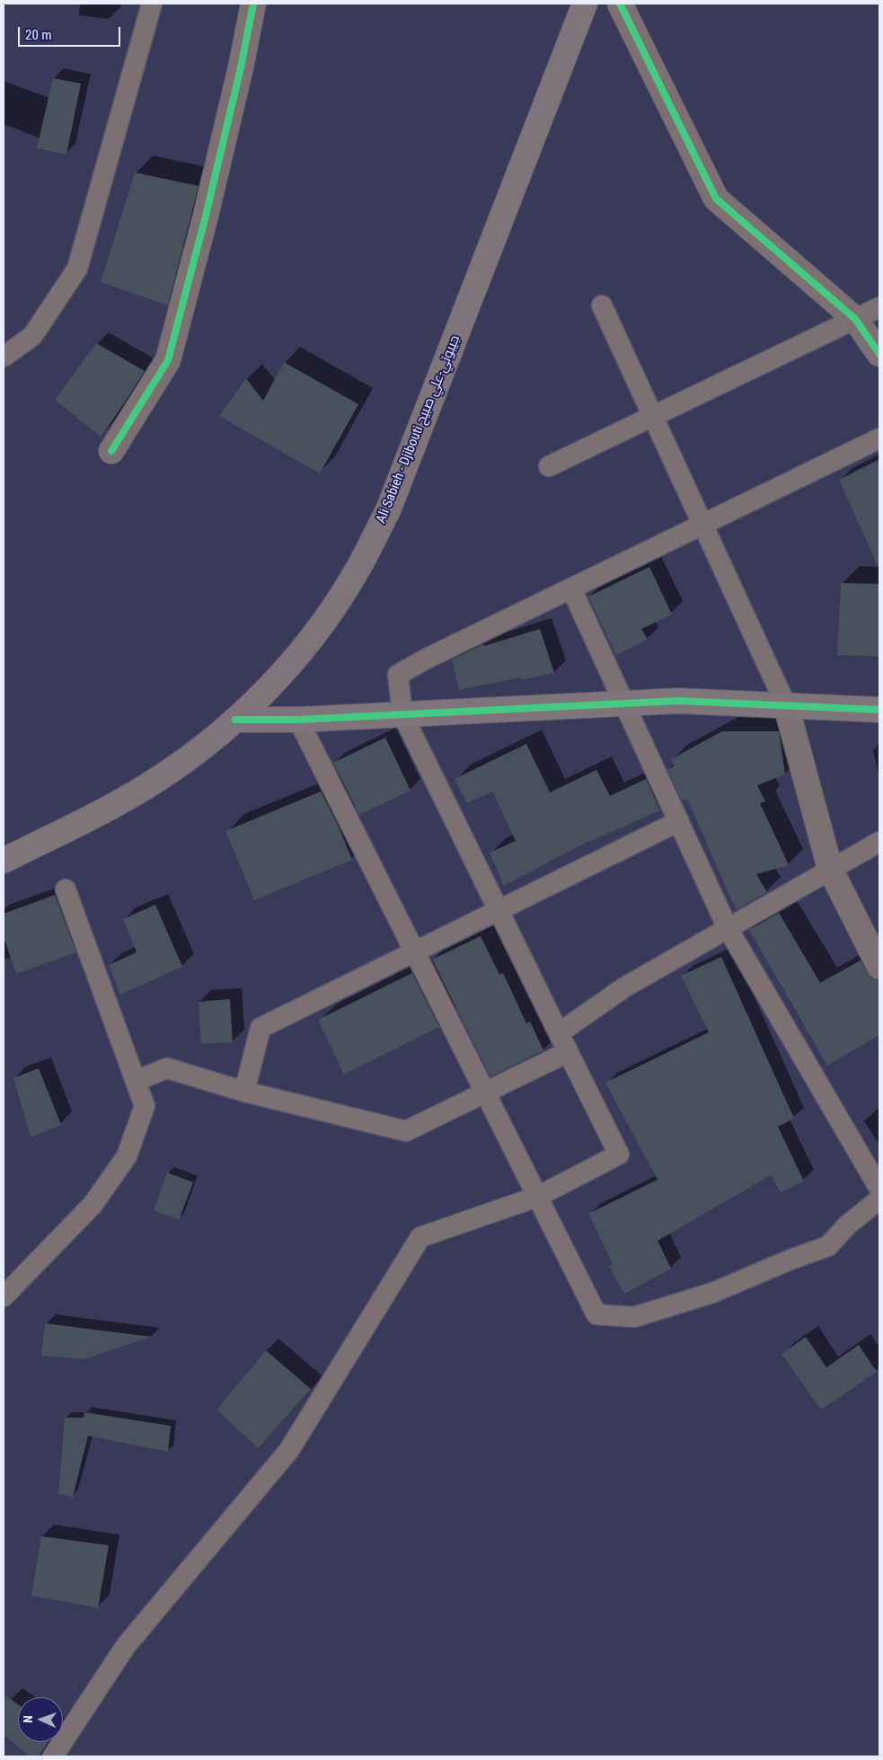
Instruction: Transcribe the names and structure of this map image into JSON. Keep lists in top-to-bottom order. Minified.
{"streets":{"main road":["Ali Sabieh - Djibouti جيبوتي-علي صبيح"]},"scale_bar":"20 m","north":"left"}
